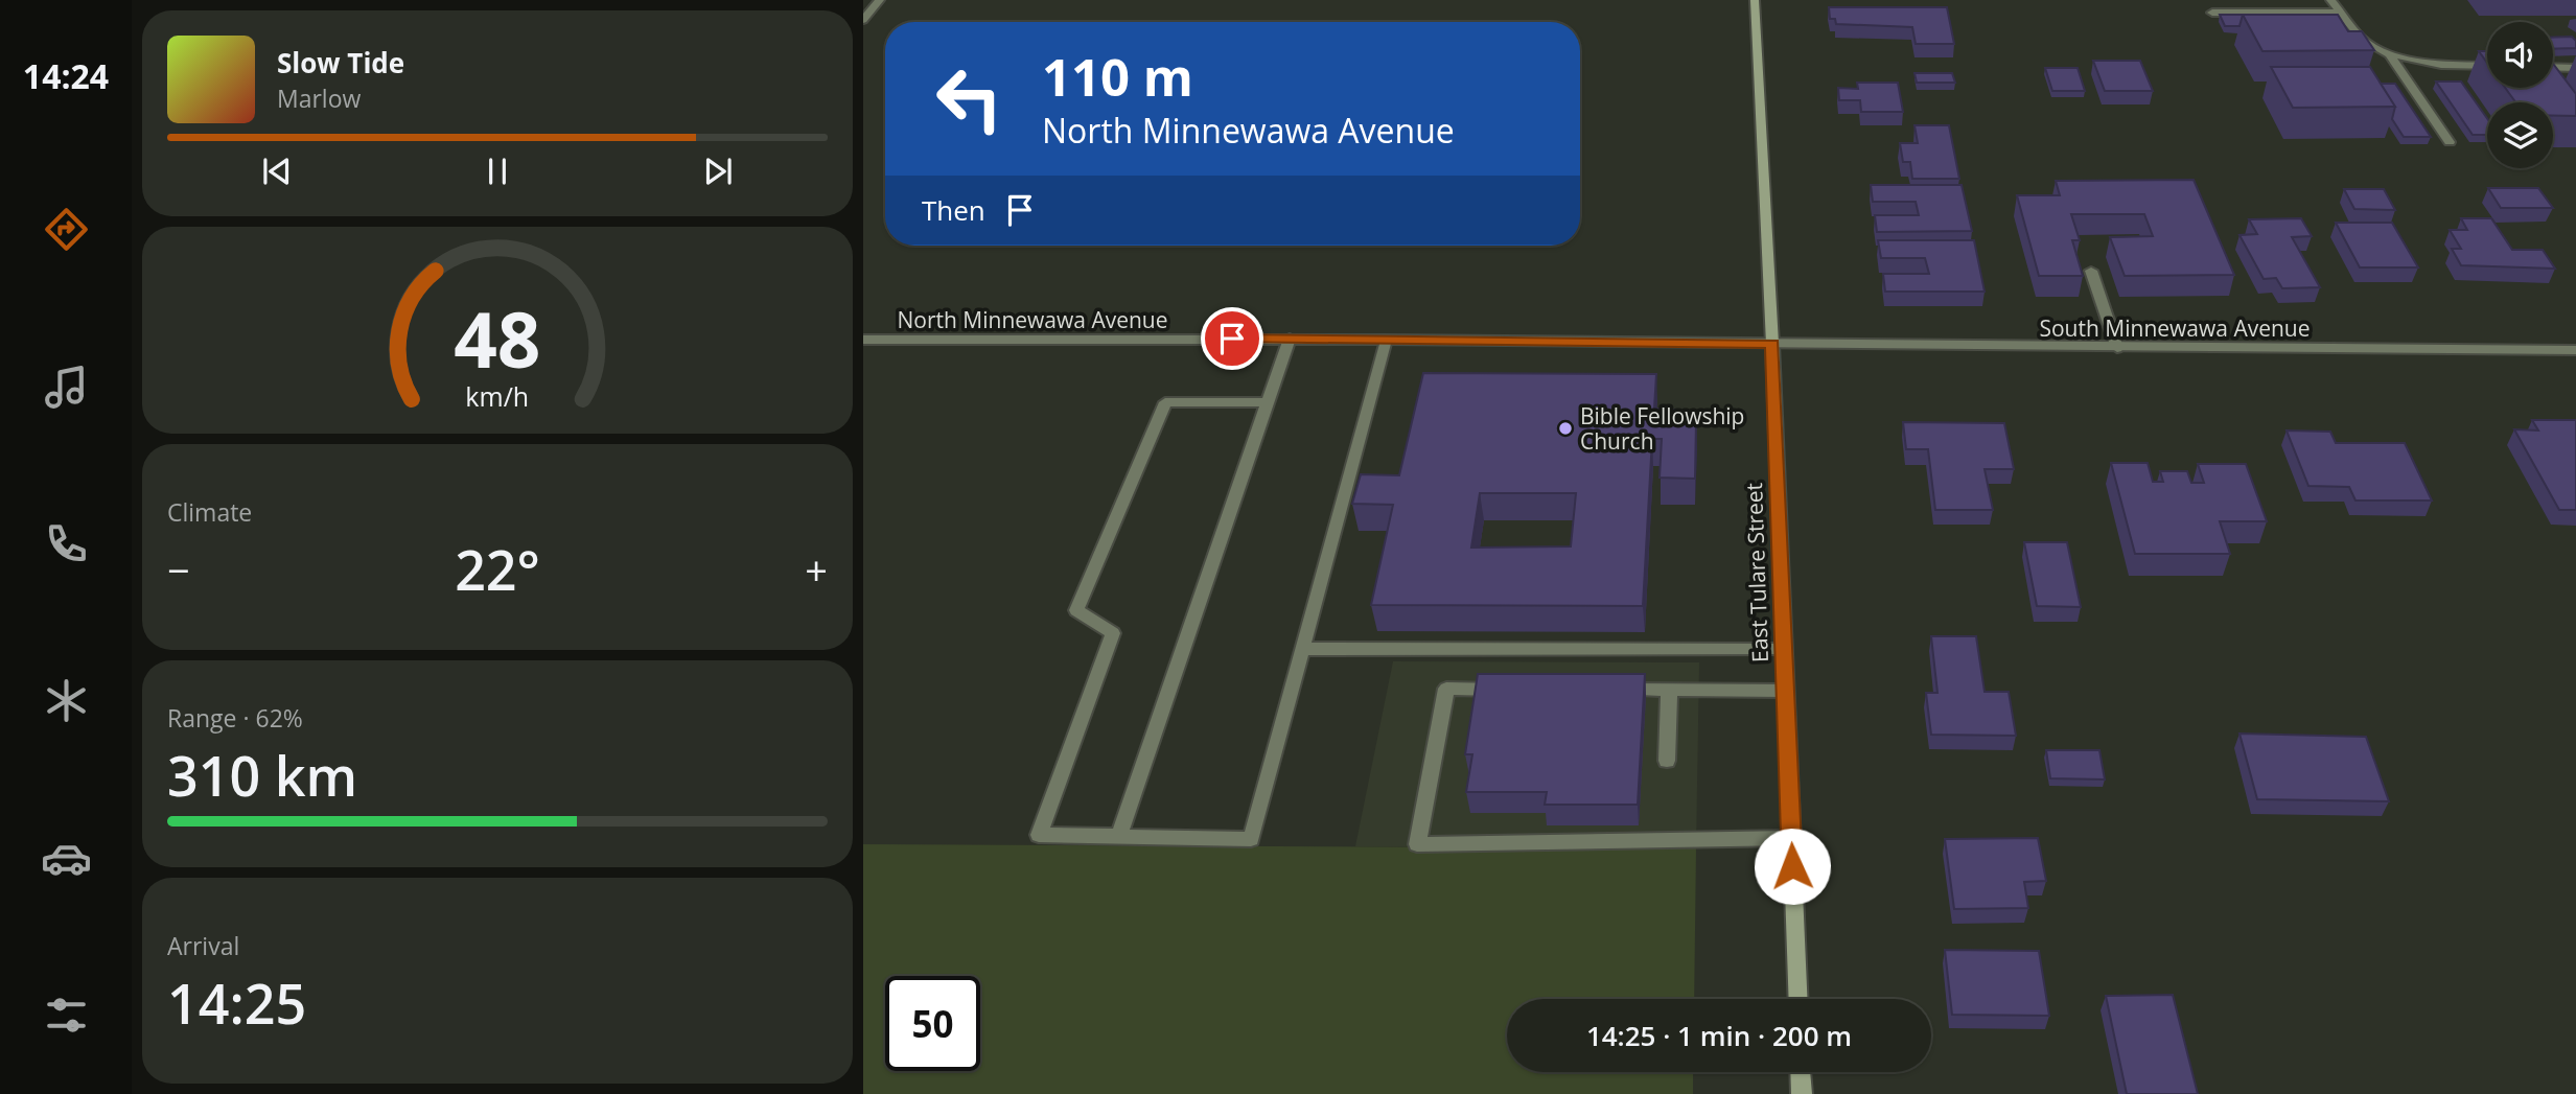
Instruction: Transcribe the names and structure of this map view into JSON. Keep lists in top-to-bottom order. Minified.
{"streets":{"main road":["East Tulare Street"],"street":["North Minnewawa Avenue","South Minnewawa Avenue"]},"crossings":[["North Minnewawa Avenue","South Minnewawa Avenue"],["North Minnewawa Avenue","East Tulare Street"],["South Minnewawa Avenue","East Tulare Street"]],"places":["Bible Fellowship Church"],"page":{"tabs":"14:24","turn":["110 m","North Minnewawa Avenue"],"song":["Slow Tide","Marlow"],"then":"Then","tile":["Climate",["Range · 62%","310 km"],["Arrival","14:25"]],"heat":["−","22°","+"],"limit":"50","trip":"14:25 · 1 min · 200 m","gauge":["48","km/h"]}}
